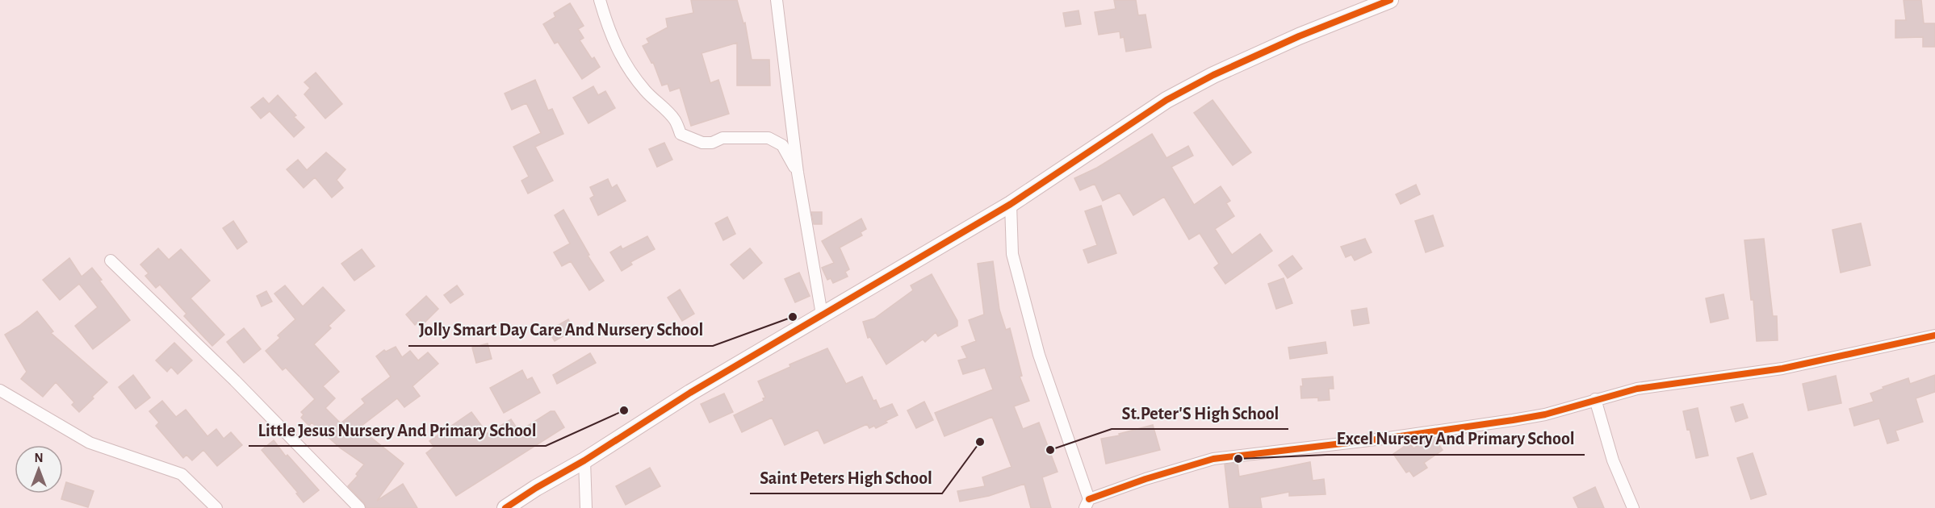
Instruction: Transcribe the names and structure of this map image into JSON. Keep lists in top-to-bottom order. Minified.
{"places":["Jolly Smart Day Care And Nursery School","Little Jesus Nursery And Primary School","Saint Peters High School","St.Peter'S High School","Excel Nursery And Primary School"],"north":"top"}
